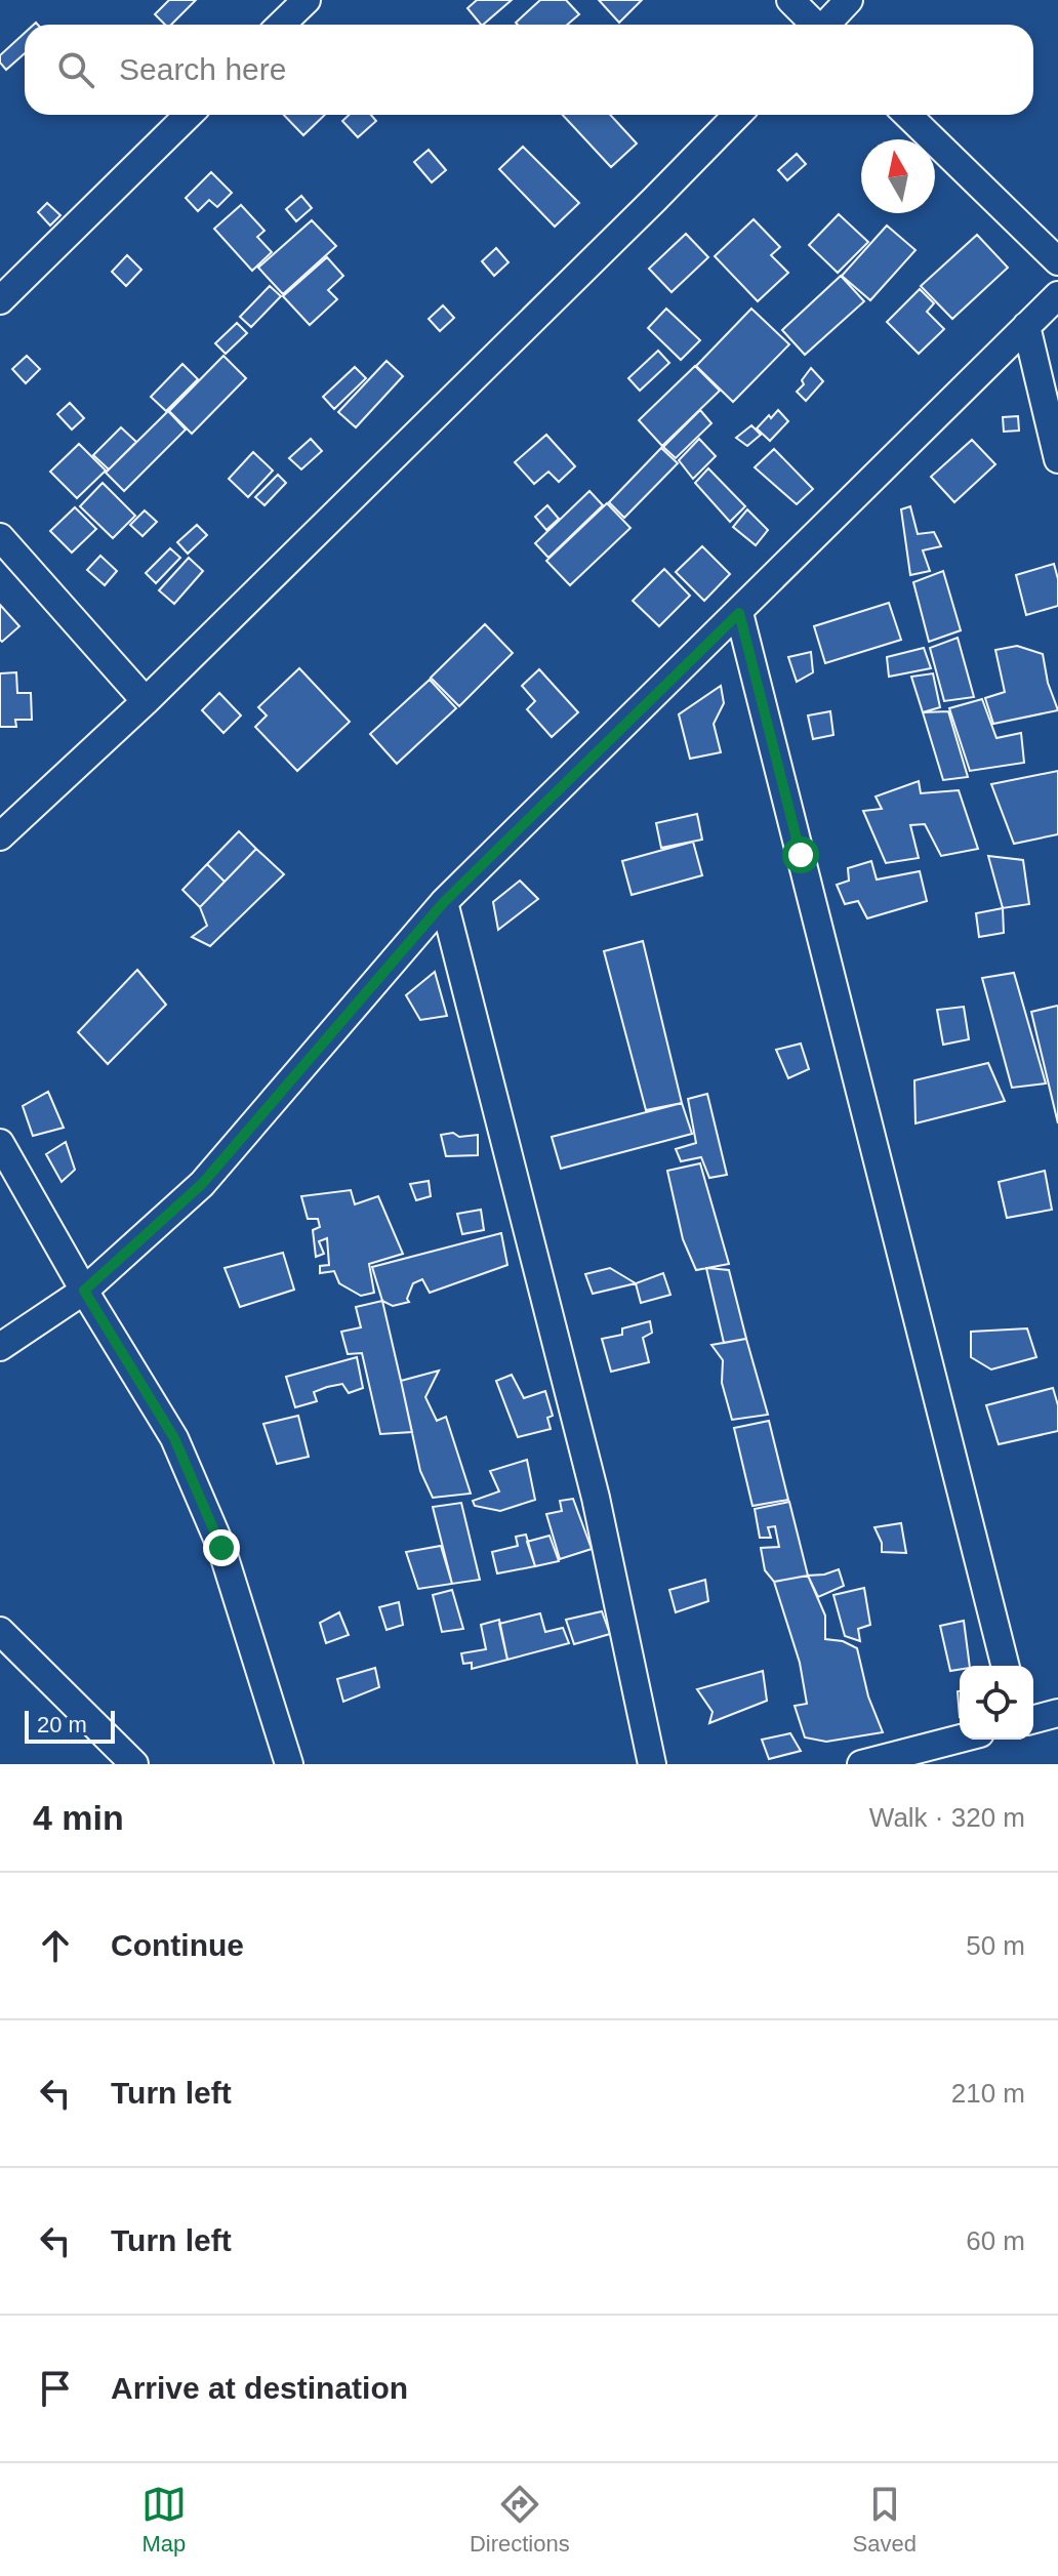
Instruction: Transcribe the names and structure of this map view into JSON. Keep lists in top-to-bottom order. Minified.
{"scale_bar":"20 m","north":"top","page":{"search":"Search here","scale":"20 m","heading":["4 min","Walk · 320 m"],"list":[["Continue","50 m"],["Turn left","210 m"],["Turn left","60 m"],"Arrive at destination"],"nav":["Map","Directions","Saved"]}}
